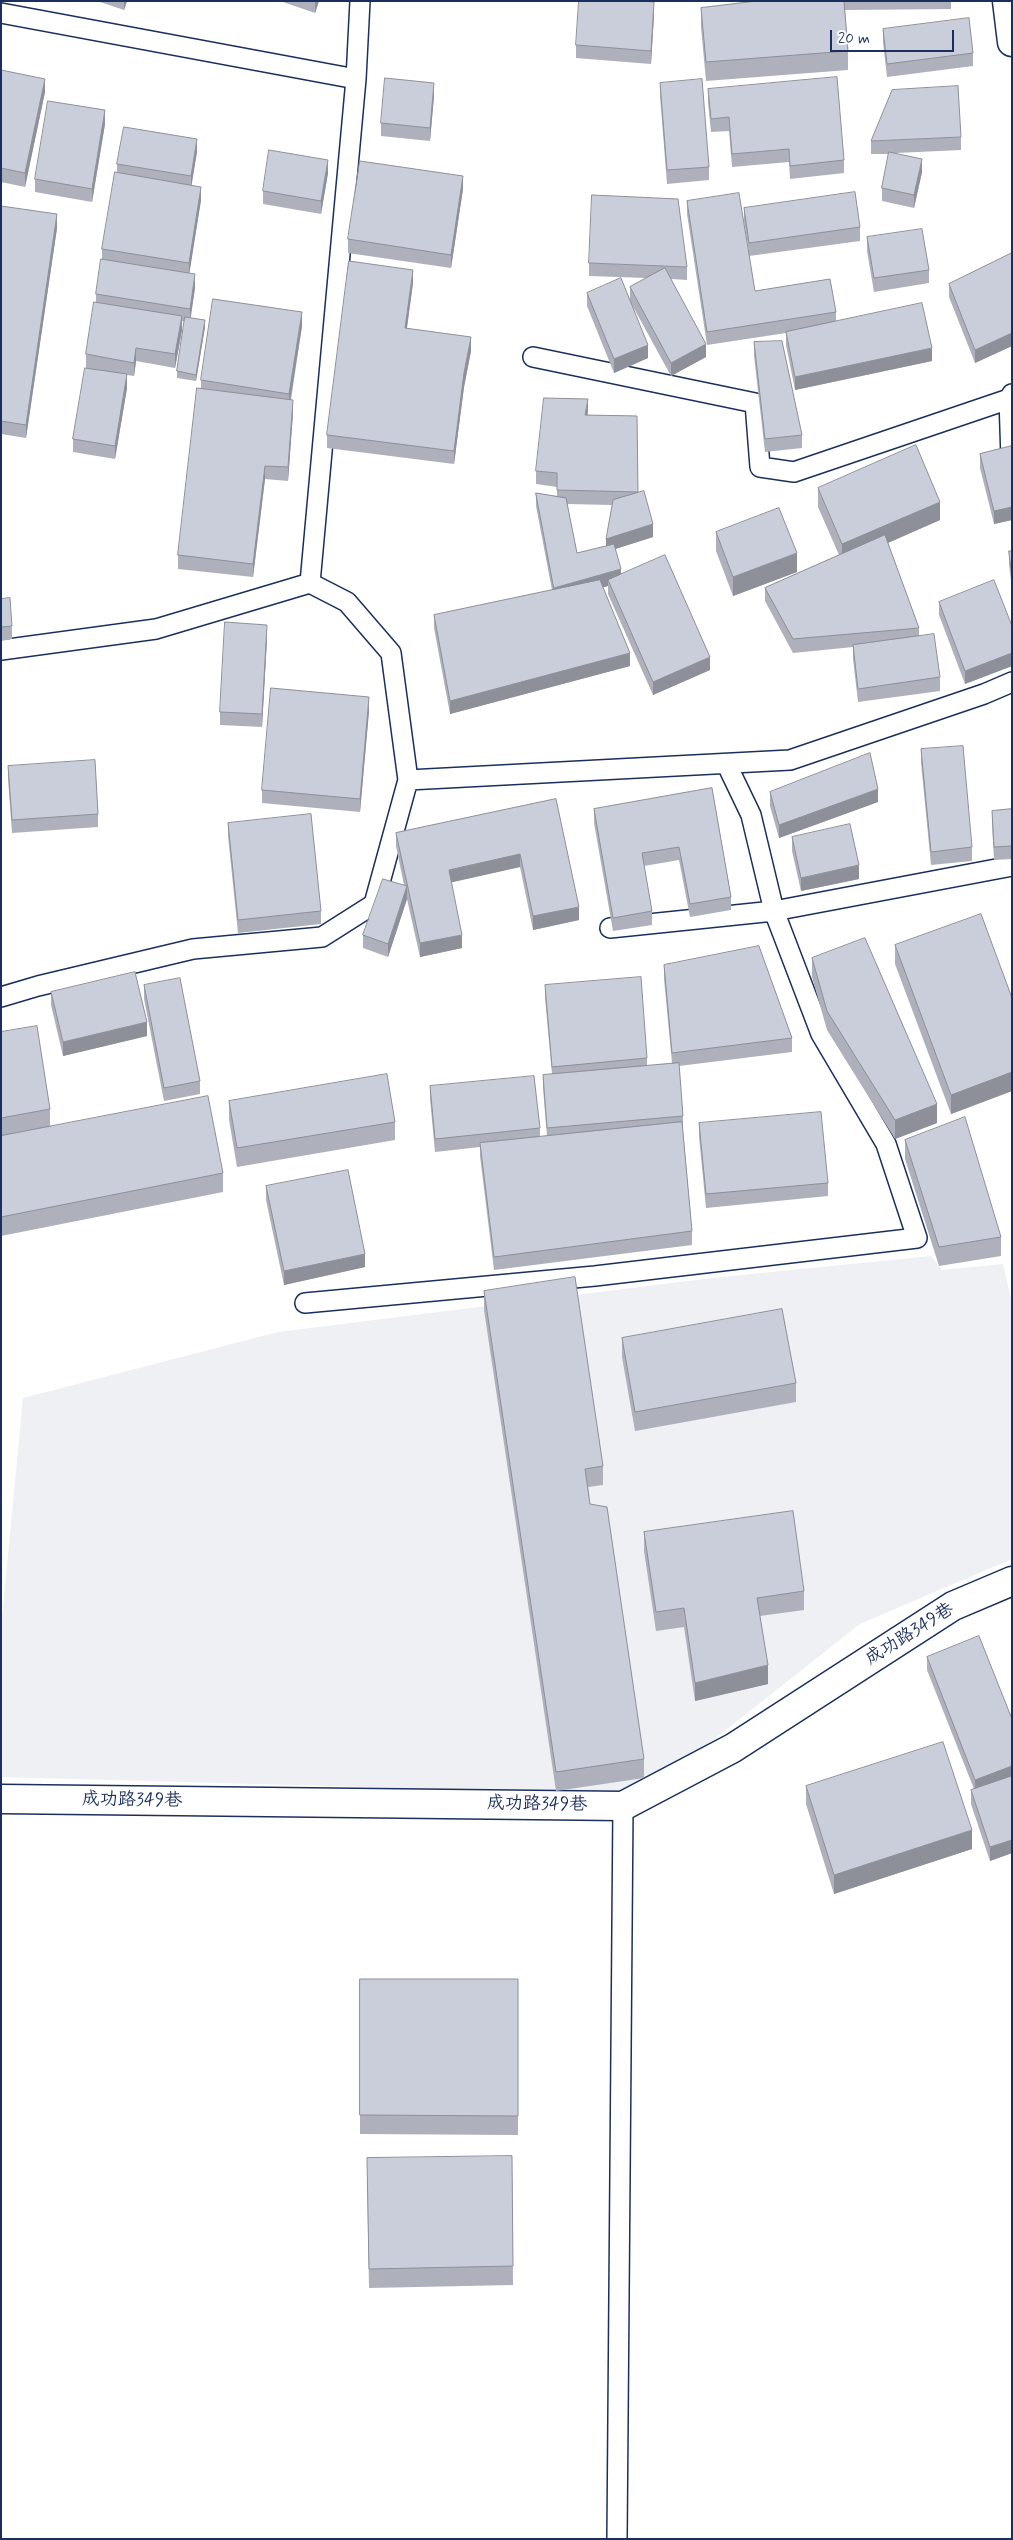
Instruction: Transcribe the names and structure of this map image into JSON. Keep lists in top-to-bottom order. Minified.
{"streets":{"street":["成功路349巷"]},"scale_bar":"20 m"}
